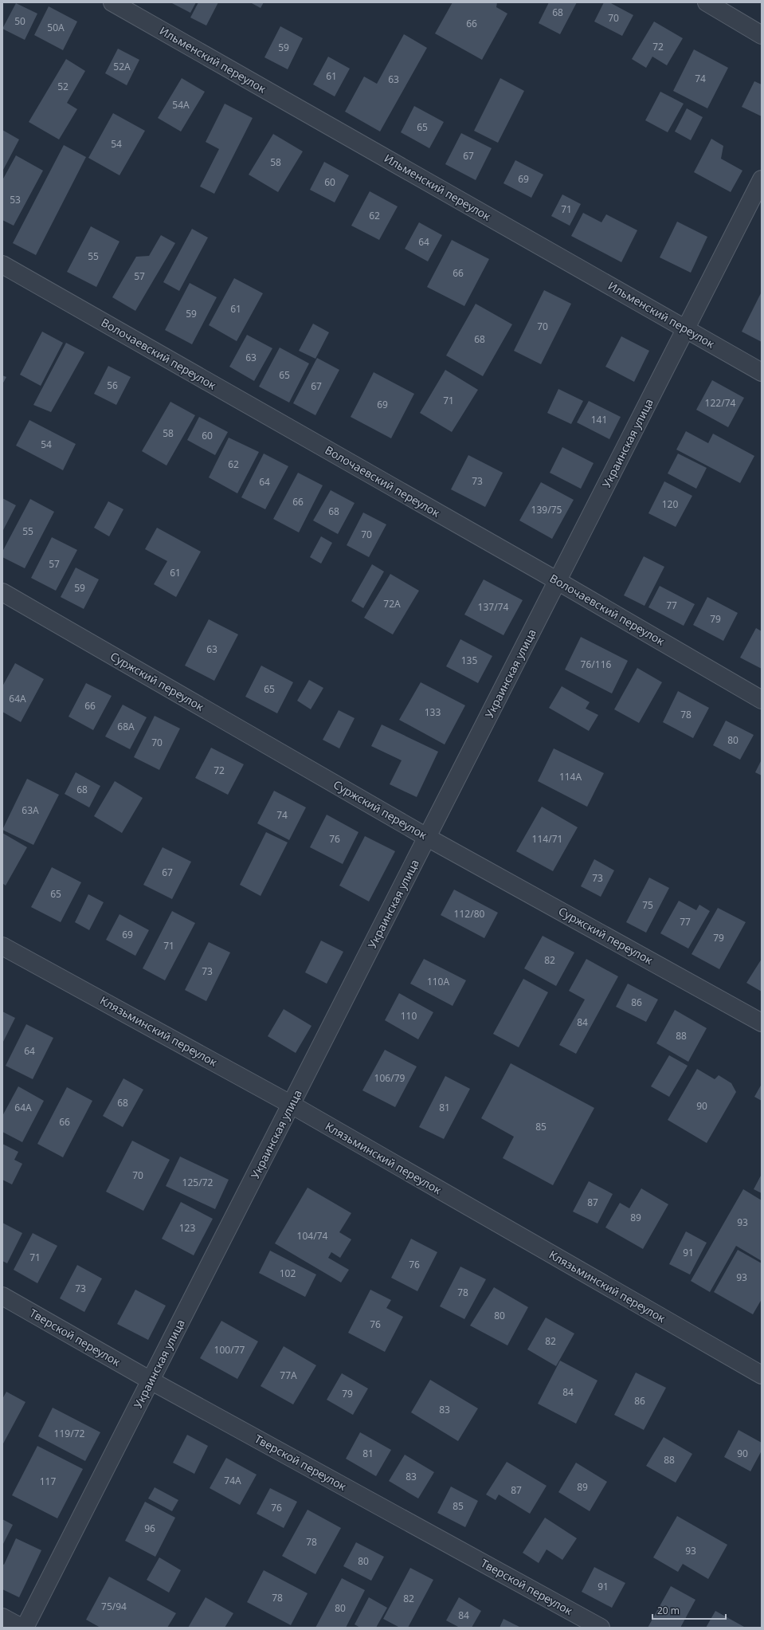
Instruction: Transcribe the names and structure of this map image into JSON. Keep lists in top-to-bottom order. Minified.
{"streets":{"street":["Ильменский переулок","Волочаевский переулок","Украинская улица","Суржский переулок","Клязьминский переулок","Тверской переулок"]},"crossings":[["Ильменский переулок","Украинская улица"],["Волочаевский переулок","Украинская улица"],["Украинская улица","Суржский переулок"],["Украинская улица","Клязьминский переулок"],["Украинская улица","Тверской переулок"]],"house_numbers":["68","70","50","66","50А","72","59","52А","61","74","63","52","54А","65","54","67","58","69","60","53","71","62","64","55","66","57","61","59","70","68","63","65","56","67","71","122/74","69","141","58","60","54","62","73","64","66","120","139/75","68","55","70","57","61","59","72А","77","137/74","79","63","135","76/116","65","64А","66","133","78","68А","80","70","72","114А","68","63А","74","76","114/71","67","73","65","75","112/80","77","69","79","71","82","73","110А","86","110","84","88","64","106/79","68","90","64А","81","66","85","70","125/72","87","89","93","123","104/74","91","71","76","102","93","73","78","80","76","82","100/77","77А","84","79","86","83","119/72","81","90","88","83","74А","117","89","87","85","76","96","78","93","80","91","78","82","75/94","80","84"],"scale_bar":"20 m"}
